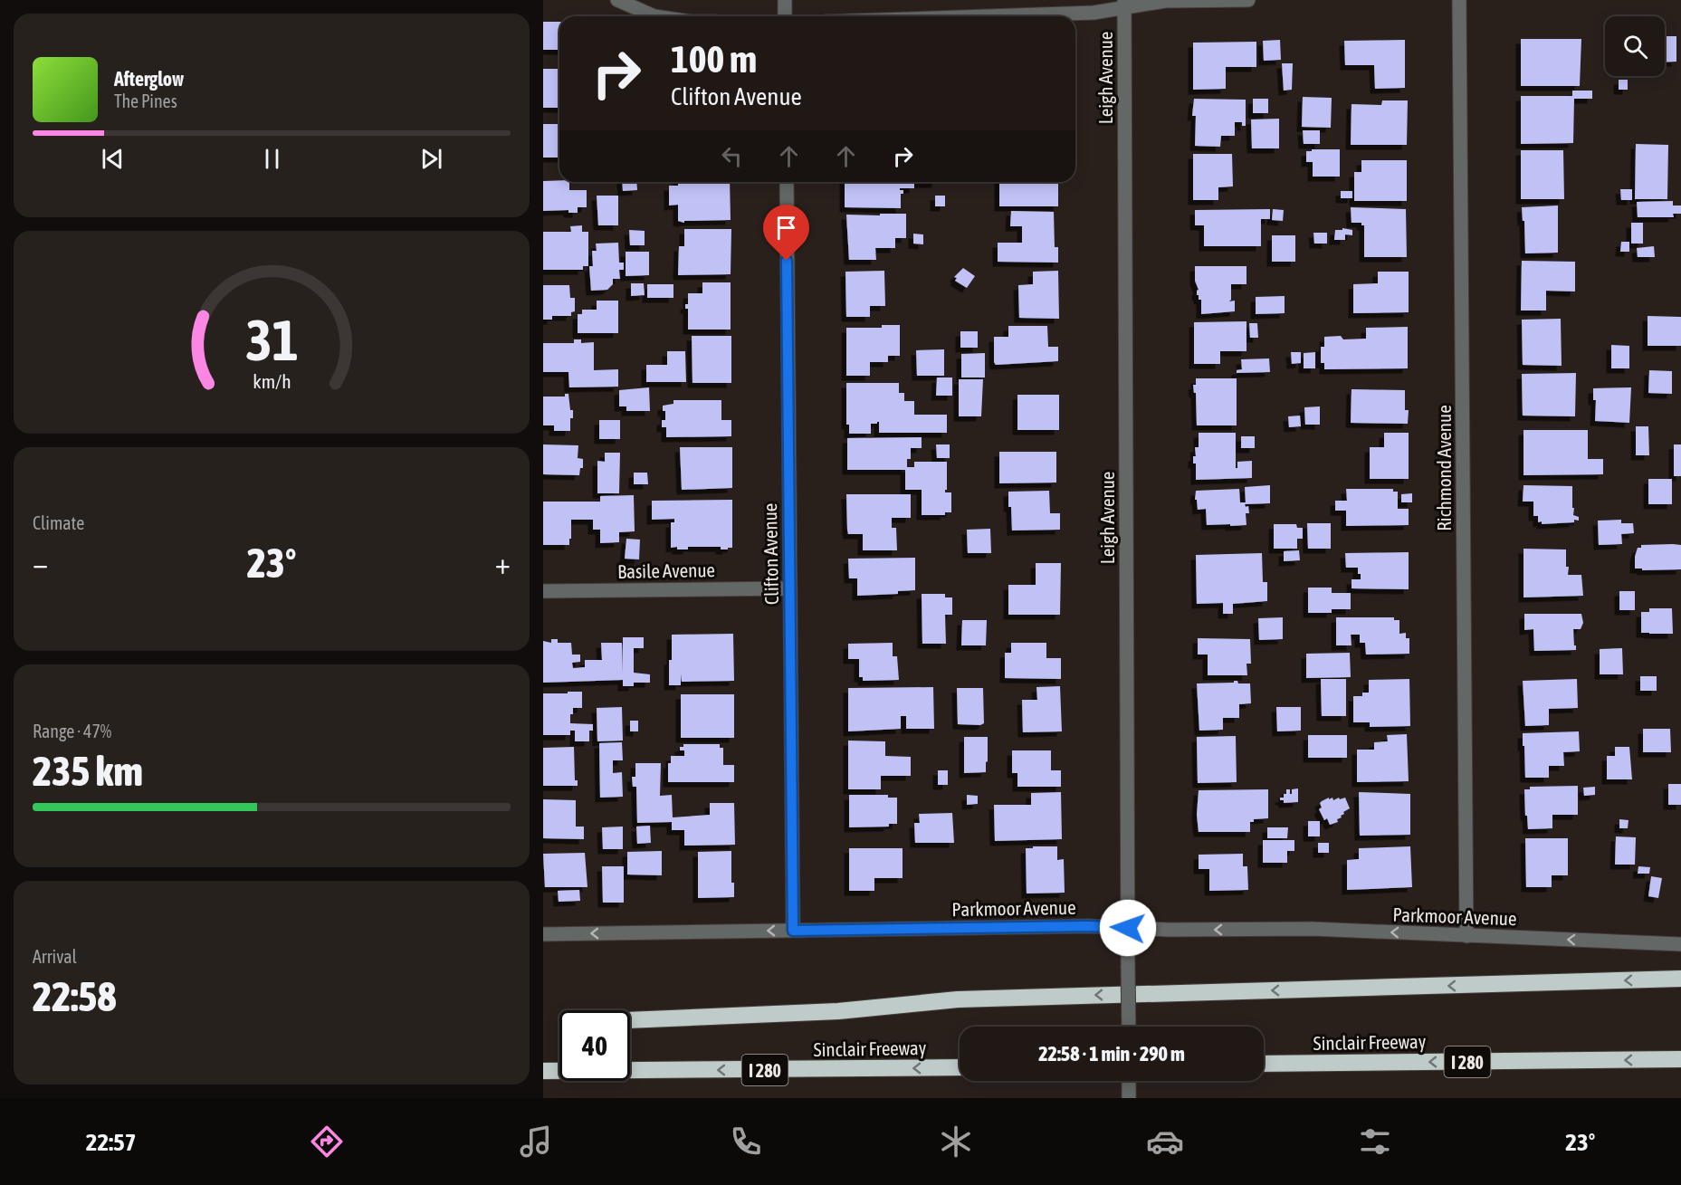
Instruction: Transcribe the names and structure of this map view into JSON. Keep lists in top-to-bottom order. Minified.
{"streets":{"highway":["Sinclair Freeway","I 280"],"street":["Leigh Avenue","Richmond Avenue","Clifton Avenue","Basile Avenue","Parkmoor Avenue"]},"crossings":[["Leigh Avenue","Parkmoor Avenue"],["Richmond Avenue","Parkmoor Avenue"],["Clifton Avenue","Basile Avenue"],["Clifton Avenue","Parkmoor Avenue"]],"one_way":["Parkmoor Avenue"],"page":{"turn":["100 m","Clifton Avenue"],"song":["Afterglow","The Pines"],"tile":["Climate",["Range · 47%","235 km"],["Arrival","22:58"]],"heat":["−","23°","+"],"limit":"40","trip":"22:58 · 1 min · 290 m","tabs":["22:57","23°"],"gauge":["31","km/h"]}}
